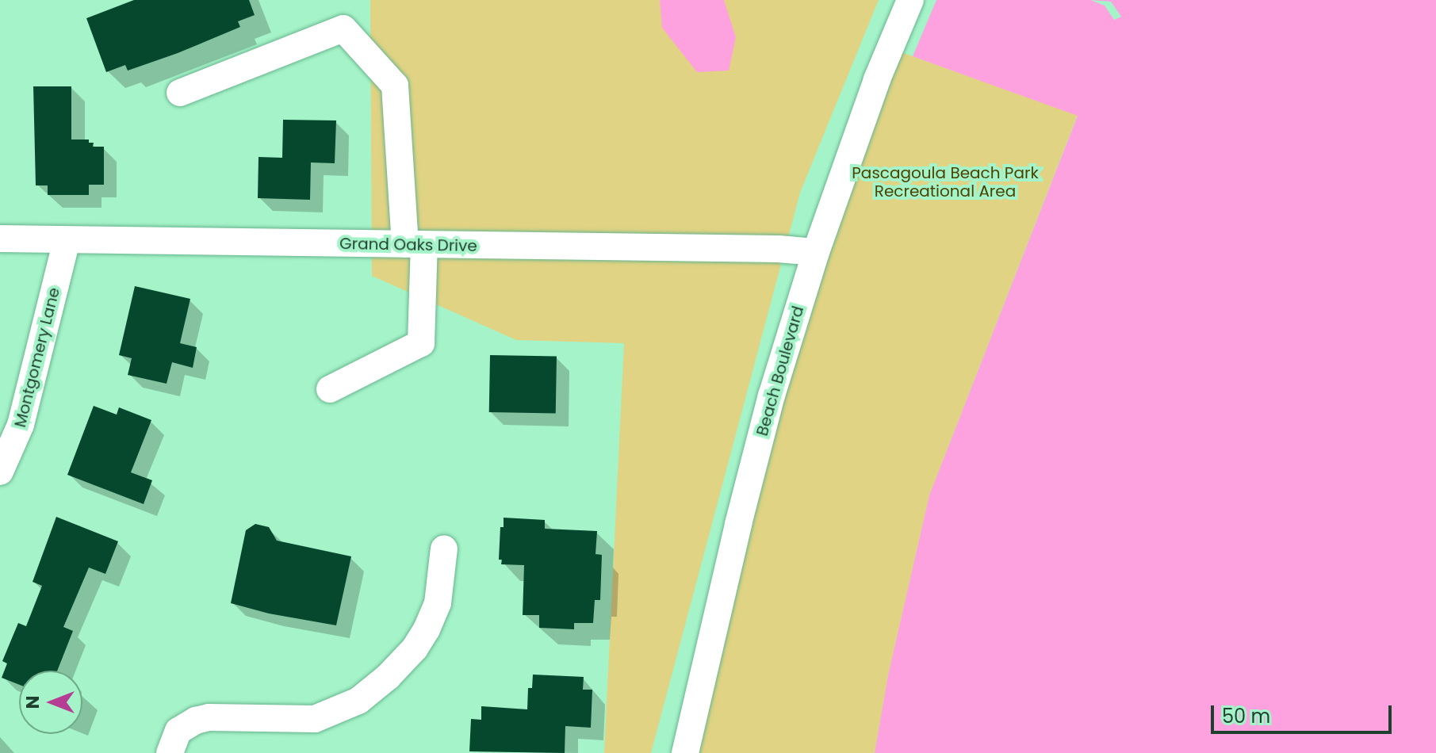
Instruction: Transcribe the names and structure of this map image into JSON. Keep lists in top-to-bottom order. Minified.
{"streets":{"street":["Grand Oaks Drive","Montgomery Lane","Beach Boulevard"]},"crossings":[["Grand Oaks Drive","Montgomery Lane"],["Grand Oaks Drive","Beach Boulevard"]],"parks":["Pascagoula Beach Park Recreational Area"],"scale_bar":"50 m","north":"left"}
